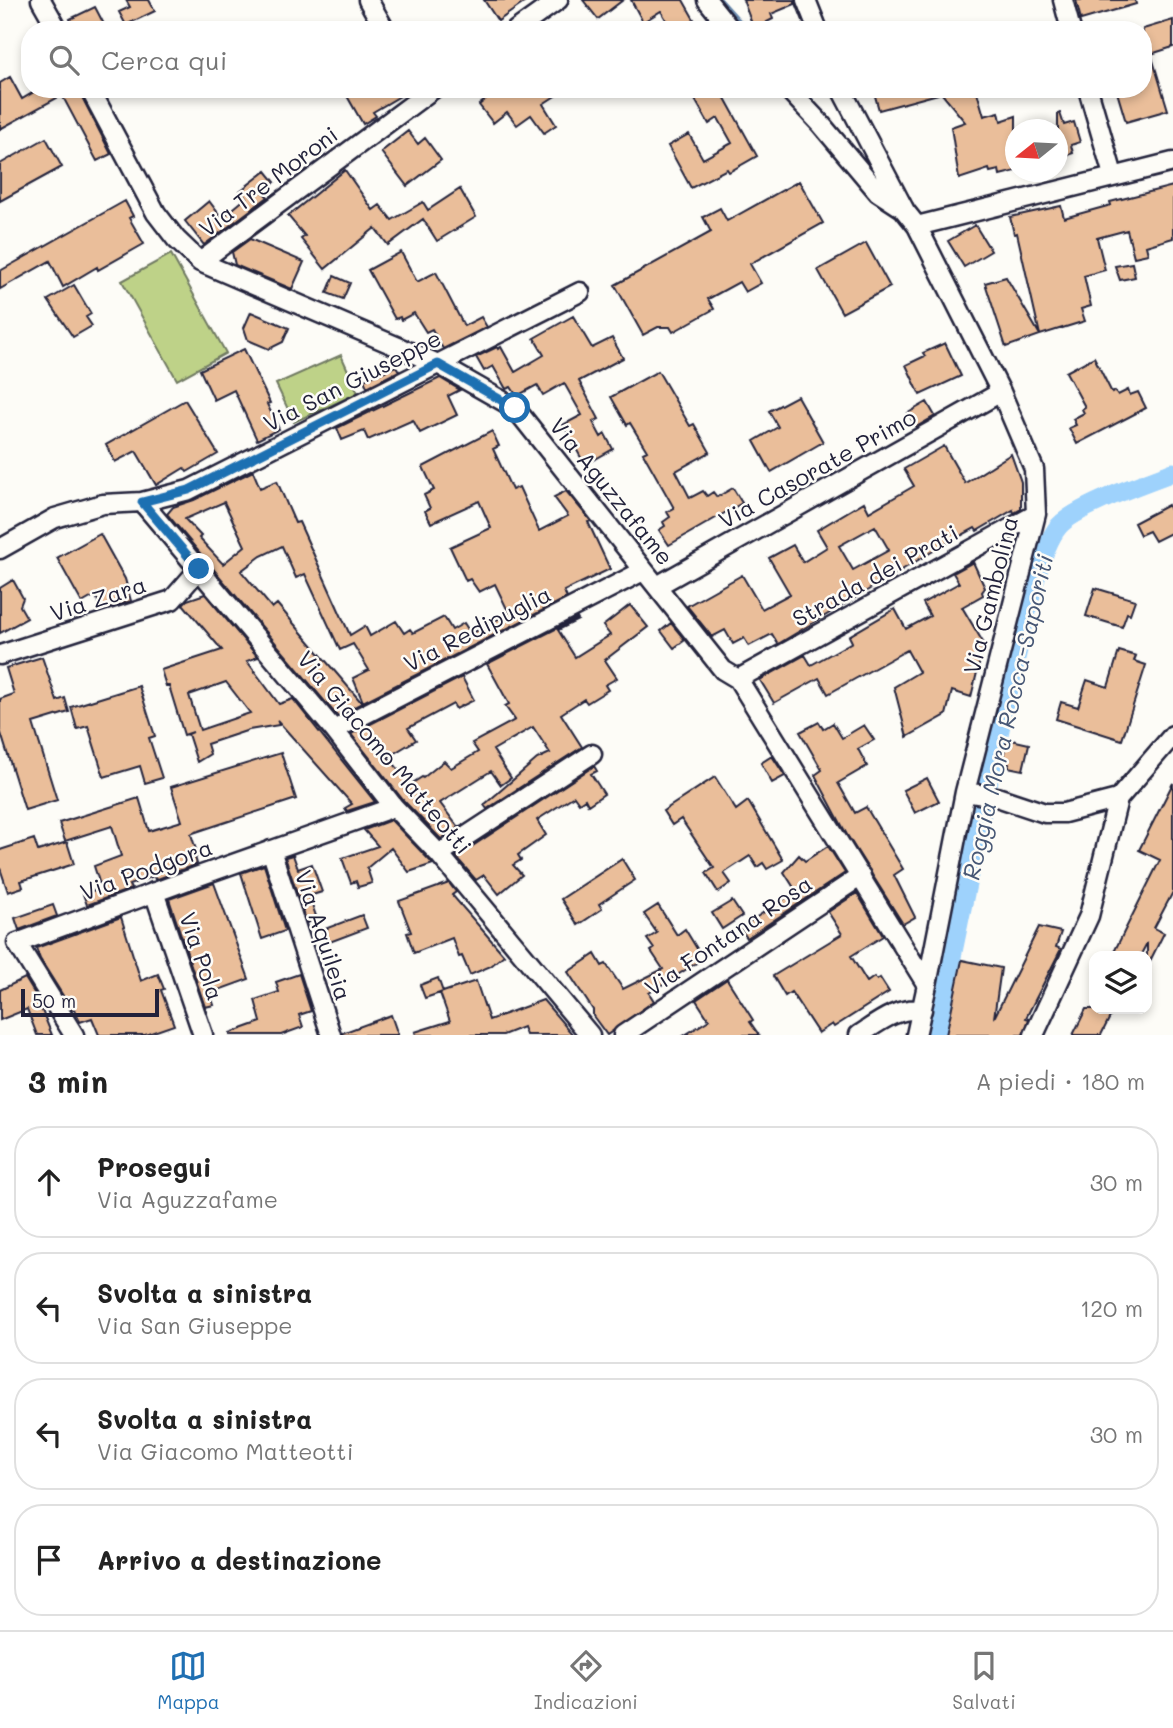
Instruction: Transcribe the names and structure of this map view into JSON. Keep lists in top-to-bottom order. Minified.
{"streets":{"street":["Via Tre Moroni","Via San Giuseppe","Via Casorate Primo","Via Aguzzafame","Strada dei Prati","Via Gambolina","Via Zara","Via Redipuglia","Via Giacomo Matteotti","Via Podgora","Via Aquileia","Via Fontana Rosa","Via Pola"]},"crossings":[["Via Tre Moroni","Via Aguzzafame"],["Via San Giuseppe","Via Aguzzafame"],["Via San Giuseppe","Via Giacomo Matteotti"],["Via Casorate Primo","Via Aguzzafame"],["Via Casorate Primo","Via Gambolina"],["Via Aguzzafame","Strada dei Prati"],["Via Aguzzafame","Via Gambolina"],["Via Aguzzafame","Via Redipuglia"],["Via Aguzzafame","Via Fontana Rosa"],["Strada dei Prati","Via Gambolina"],["Via Zara","Via Giacomo Matteotti"],["Via Redipuglia","Via Giacomo Matteotti"],["Via Giacomo Matteotti","Via Podgora"],["Via Podgora","Via Aquileia"],["Via Podgora","Via Pola"]],"water":["Roggia Mora Rocca-Saporiti"],"scale_bar":"50 m","north":"left","page":{"search":"Cerca qui","scale":"50 m","heading":["3 min","A piedi · 180 m"],"list":[["Prosegui","Via Aguzzafame","30 m"],["Svolta a sinistra","Via San Giuseppe","120 m"],["Svolta a sinistra","Via Giacomo Matteotti","30 m"],"Arrivo a destinazione"],"nav":["Mappa","Indicazioni","Salvati"]}}
